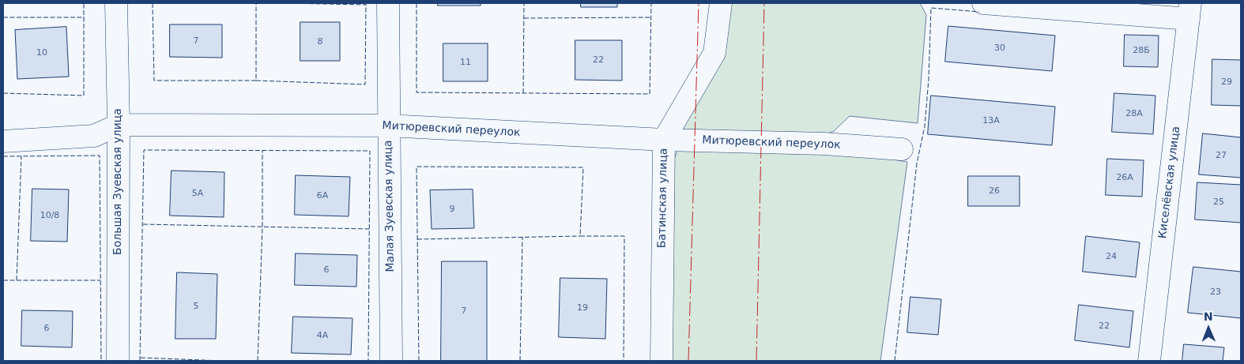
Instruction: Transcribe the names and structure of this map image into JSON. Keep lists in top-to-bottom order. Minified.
{"streets":{"street":["Митюревский переулок","Большая Зуевская улица","Киселёвская улица","Батинская улица","Малая Зуевская улица"]},"crossings":[["Митюревский переулок","Большая Зуевская улица"],["Митюревский переулок","Батинская улица"],["Митюревский переулок","Малая Зуевская улица"]],"house_numbers":["7","8","30","28Б","10","22","11","29","28А","13А","27","26А","26","5А","6А","25","9","10/8","24","6","23","5","19","7","22","6","4А"],"north":"top"}
